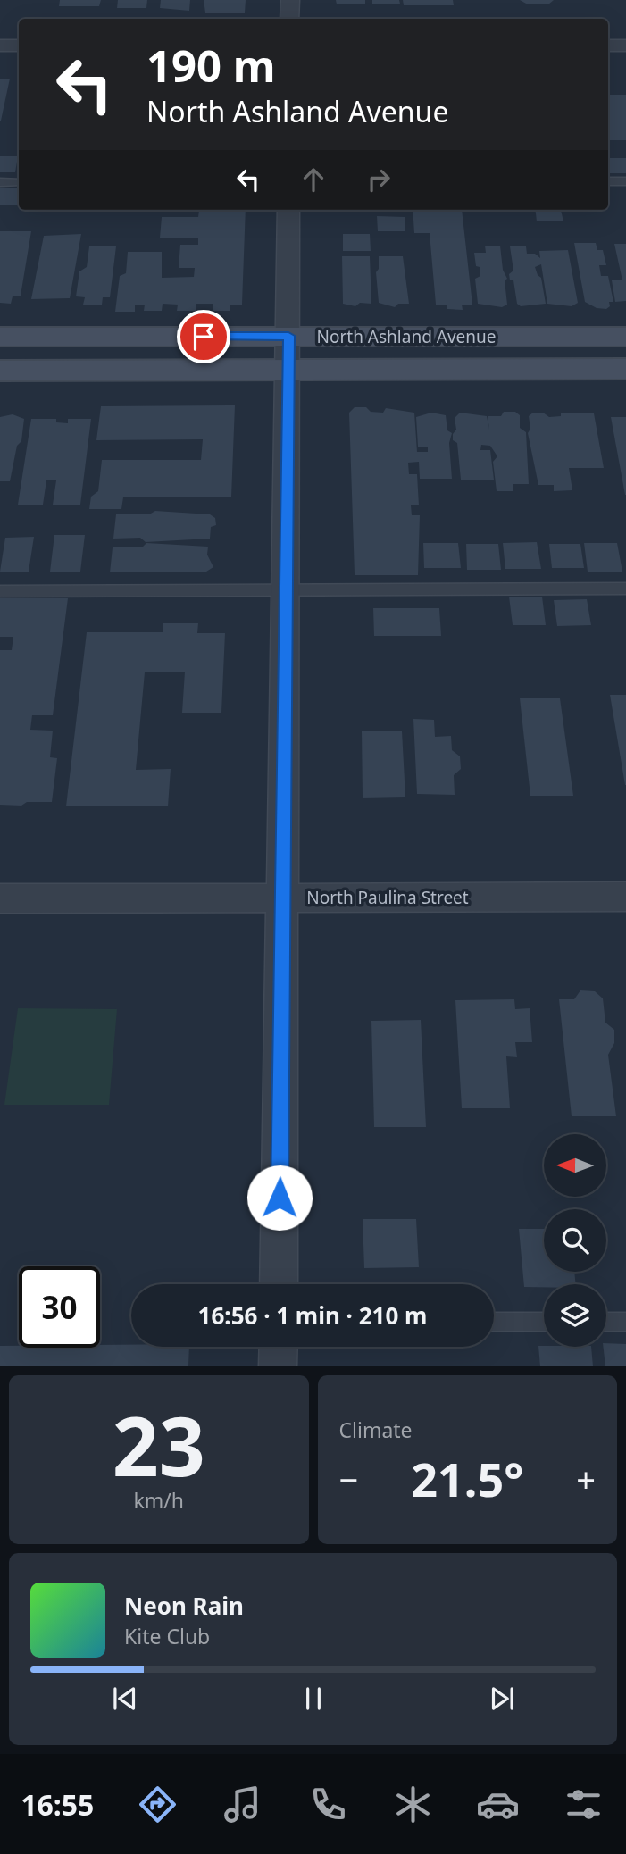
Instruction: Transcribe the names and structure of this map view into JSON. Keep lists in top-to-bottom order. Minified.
{"streets":{"main road":["North Ashland Avenue"],"street":["North Paulina Street"]},"north":"left","page":{"turn":["190 m","North Ashland Avenue"],"limit":"30","trip":"16:56 · 1 min · 210 m","tile":[["23","km/h"],"Climate"],"heat":["−","21.5°","+"],"song":["Neon Rain","Kite Club"],"tabs":"16:55"}}
